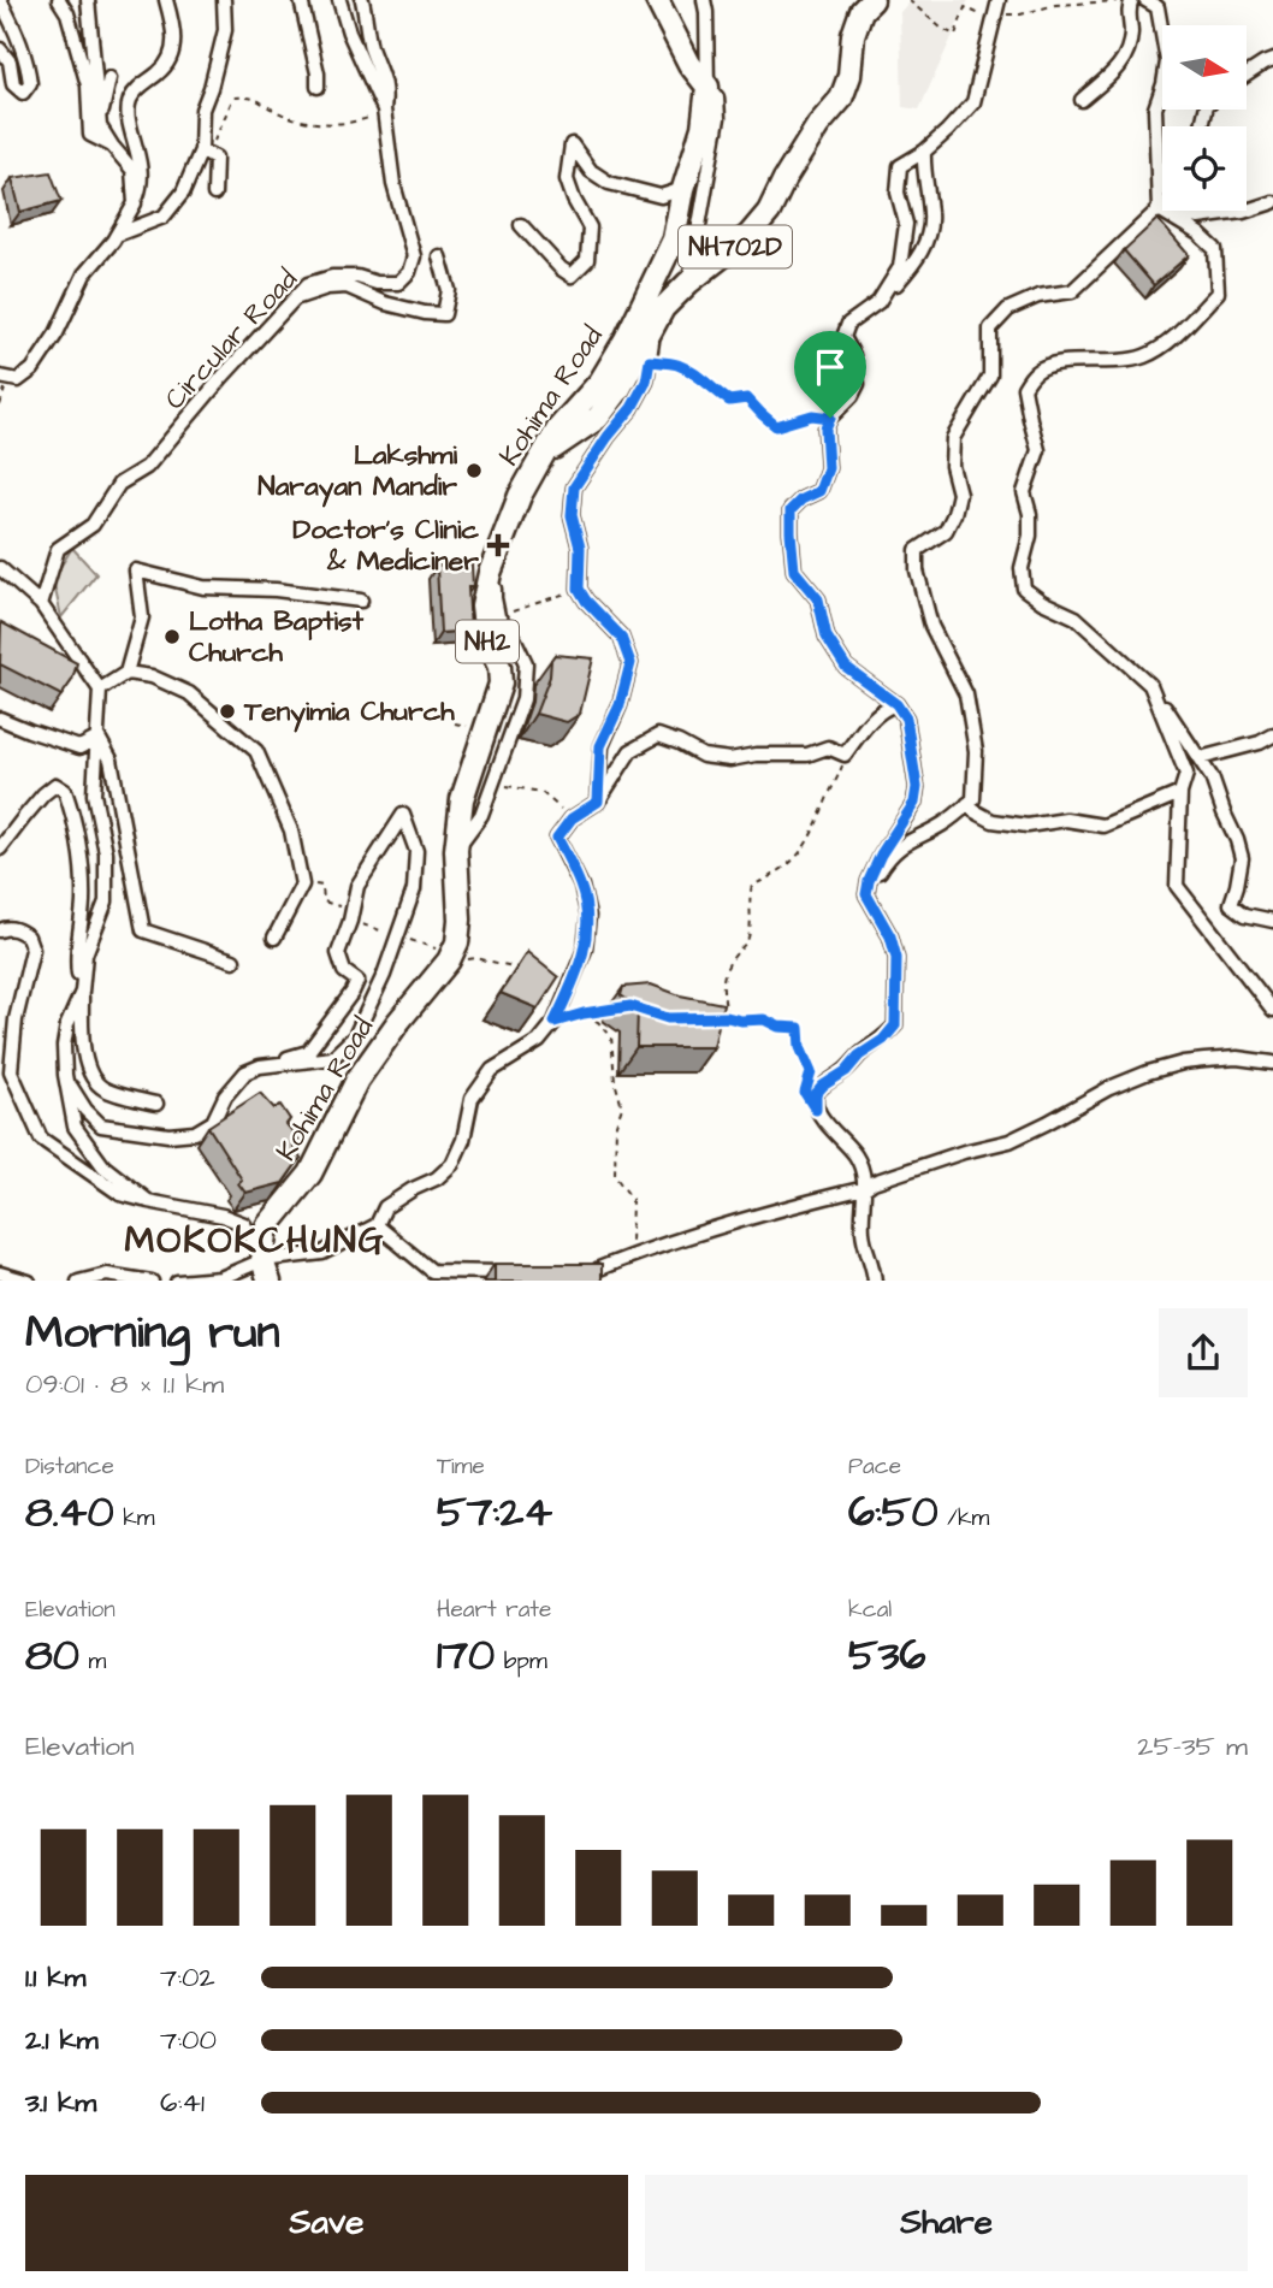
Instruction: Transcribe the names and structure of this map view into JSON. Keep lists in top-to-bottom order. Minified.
{"streets":{"highway":["NH702D","Kohima Road","NH2"],"street":["Circular Road"]},"crossings":[["NH702D","Kohima Road"]],"districts":["MOKOKCHUNG"],"places":{"other":["Lakshmi Narayan Mandir","Lotha Baptist Church","Tenyimia Church"],"health":["Doctor's Clinic & Mediciner"]},"north":"right","page":{"heading":["Morning run","09:01 · 8 × 1.1 km"],"stats":[["Distance","8.40 km"],["Time","57:24"],["Pace","6:50 /km"],["Elevation","80 m"],["Heart rate","170 bpm"],["kcal","536"]],"chart":["Elevation","25–35 m"],"list":[{"name":"1.1 km","note":"7:02"},{"name":"2.1 km","note":"7:00"},{"name":"3.1 km","note":"6:41"}],"buttons":["Save","Share"]}}
